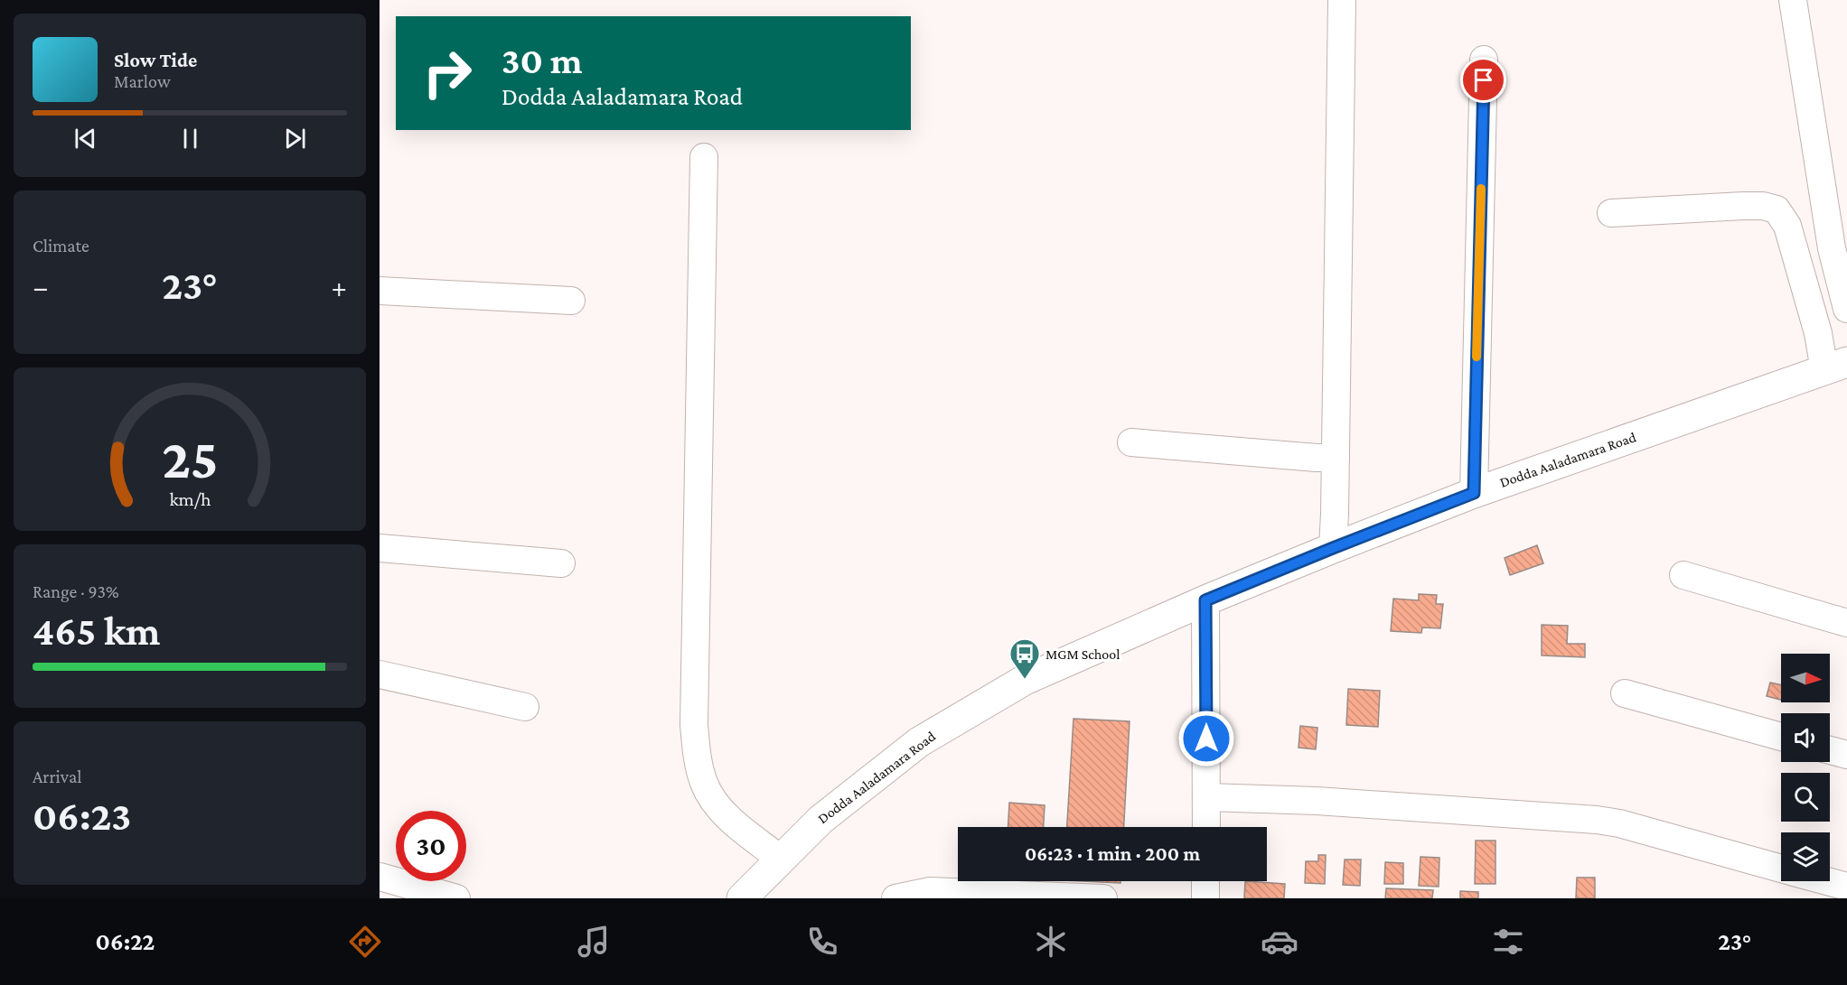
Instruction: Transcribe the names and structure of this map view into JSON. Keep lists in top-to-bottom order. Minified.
{"streets":{"main road":["Dodda Aaladamara Road"]},"places":{"bus stop":["MGM School"]},"north":"right","page":{"turn":["30 m","Dodda Aaladamara Road"],"song":["Slow Tide","Marlow"],"tile":["Climate",["Range · 93%","465 km"],["Arrival","06:23"]],"heat":["−","23°","+"],"limit":"30","trip":"06:23 · 1 min · 200 m","tabs":["06:22","23°"],"gauge":["25","km/h"]}}
